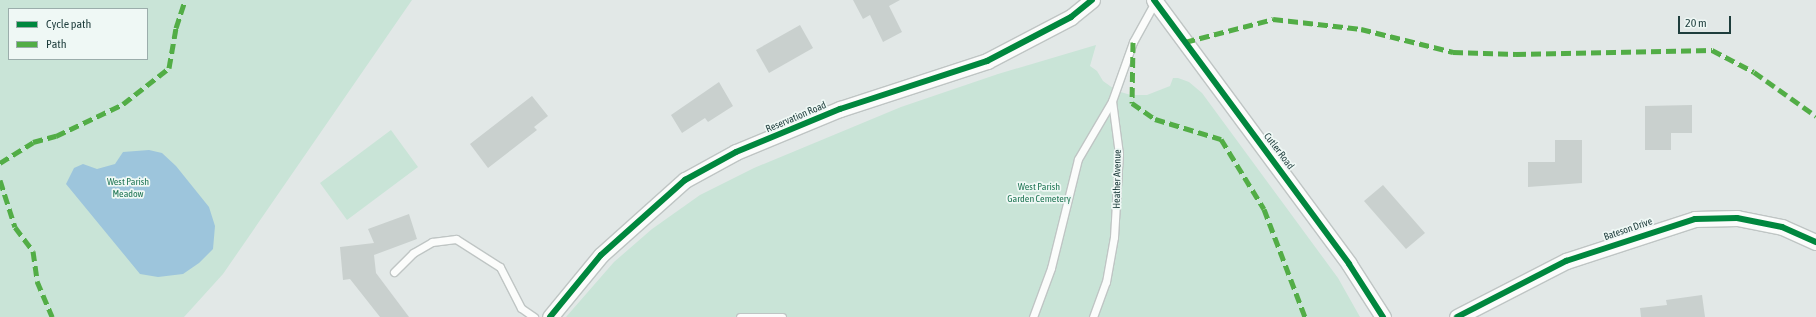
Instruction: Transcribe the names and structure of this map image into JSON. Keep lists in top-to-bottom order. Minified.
{"streets":{"street":["Reservation Road","Cutler Road","Bateson Drive"],"lane":["Heather Avenue"]},"parks":["West Parish Meadow","West Parish Garden Cemetery"],"legend":["Cycle path","Path"],"scale_bar":"20 m"}
